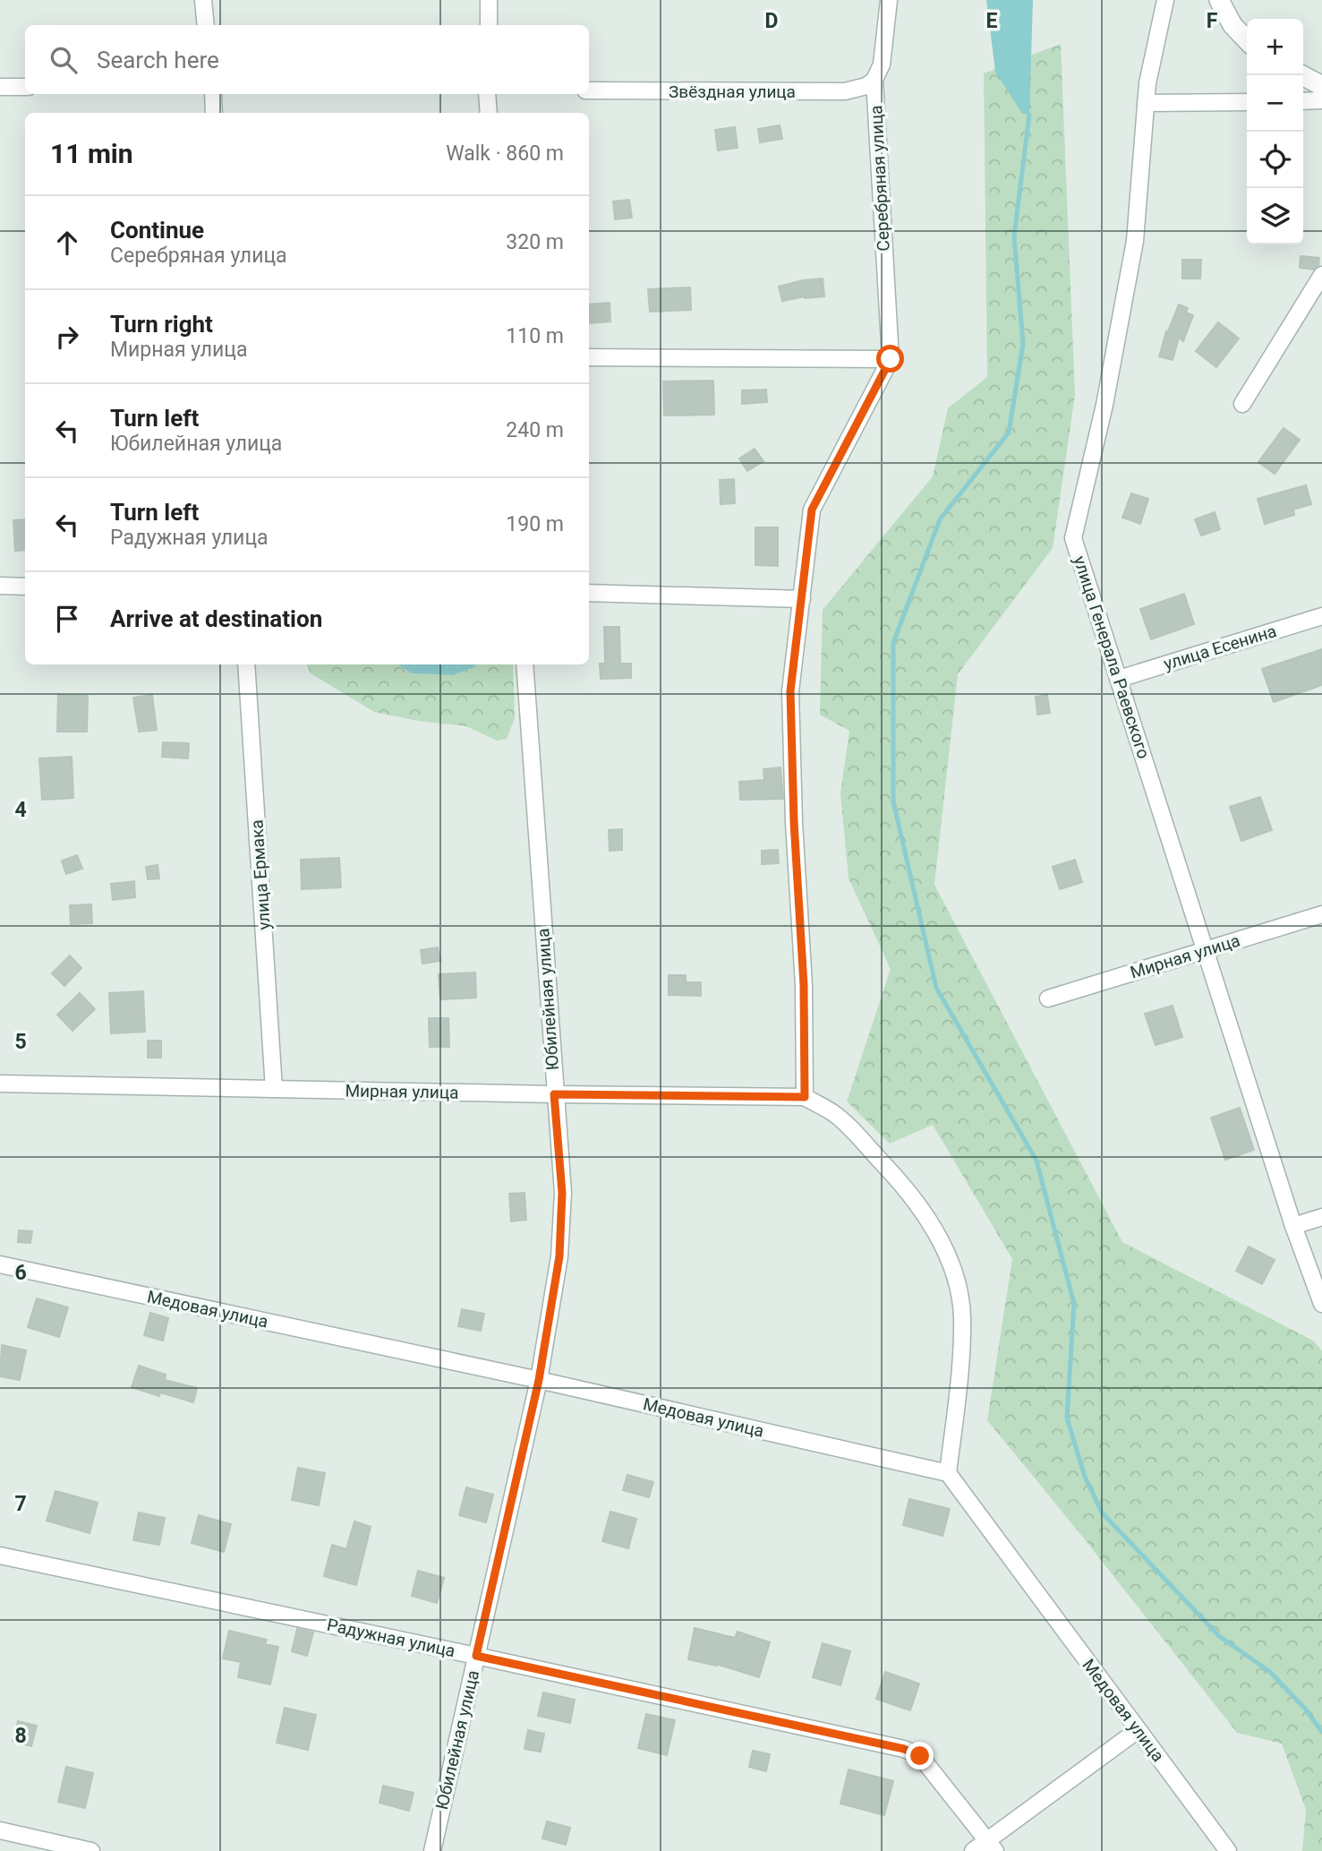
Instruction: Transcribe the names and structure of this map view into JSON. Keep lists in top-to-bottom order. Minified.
{"streets":{"street":["Звёздная улица","Серебряная улица","улица Есенина","улица Генерала Раевского","улица Ермака","Мирная улица","Юбилейная улица","Медовая улица","Радужная улица"]},"crossings":[["Звёздная улица","Серебряная улица"],["улица Есенина","улица Генерала Раевского"],["улица Генерала Раевского","Мирная улица"],["улица Ермака","Мирная улица"],["Мирная улица","Юбилейная улица"],["Юбилейная улица","Медовая улица"],["Юбилейная улица","Радужная улица"]],"page":{"map_buttons":["+","−"],"search":"Search here","heading":["11 min","Walk · 860 m"],"list":[["Continue","Серебряная улица","320 m"],["Turn right","Мирная улица","110 m"],["Turn left","Юбилейная улица","240 m"],["Turn left","Радужная улица","190 m"],"Arrive at destination"]},"grid":{"columns":["D","E","F"],"rows":["4","5","6","7","8"]}}
